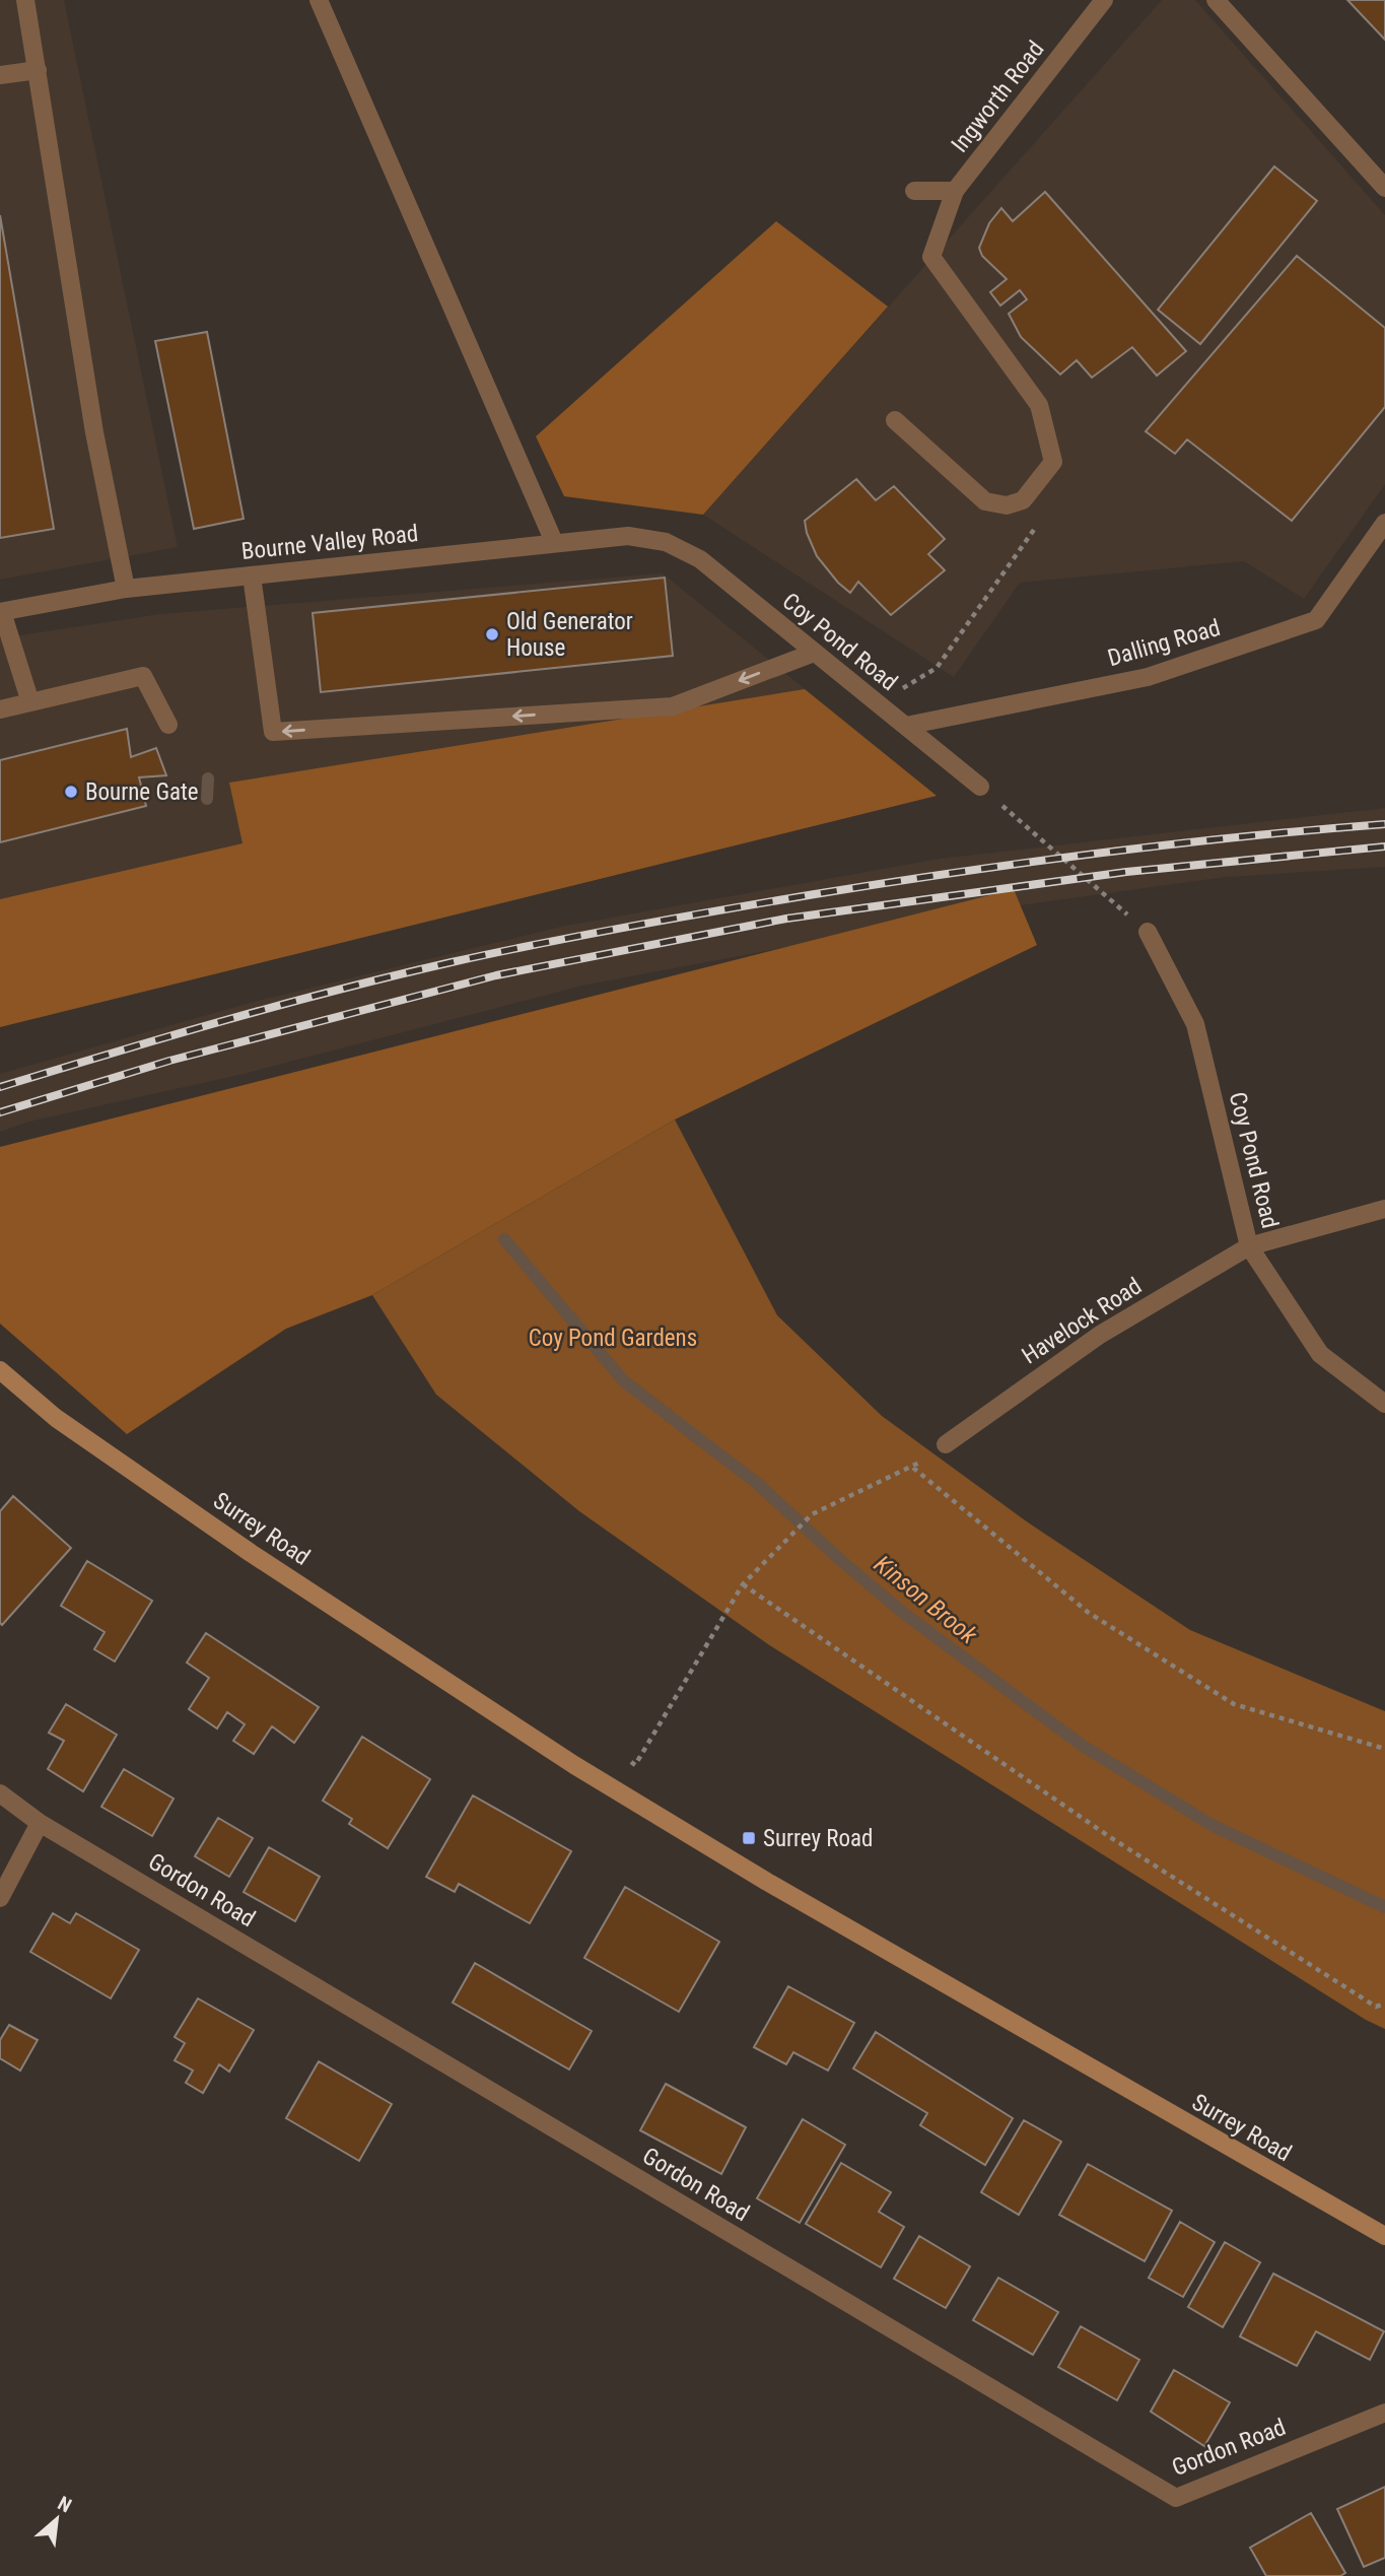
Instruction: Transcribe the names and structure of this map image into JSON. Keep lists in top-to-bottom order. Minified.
{"streets":{"street":["Ingworth Road","Bourne Valley Road","Coy Pond Road","Dalling Road","Havelock Road","Surrey Road","Gordon Road"]},"crossings":[["Bourne Valley Road","Coy Pond Road"],["Coy Pond Road","Dalling Road"],["Coy Pond Road","Havelock Road"]],"water":["Kinson Brook"],"parks":["Coy Pond Gardens"],"places":{"other":["Old Generator House","Bourne Gate"],"transit":["Surrey Road"]},"north":"top right"}
